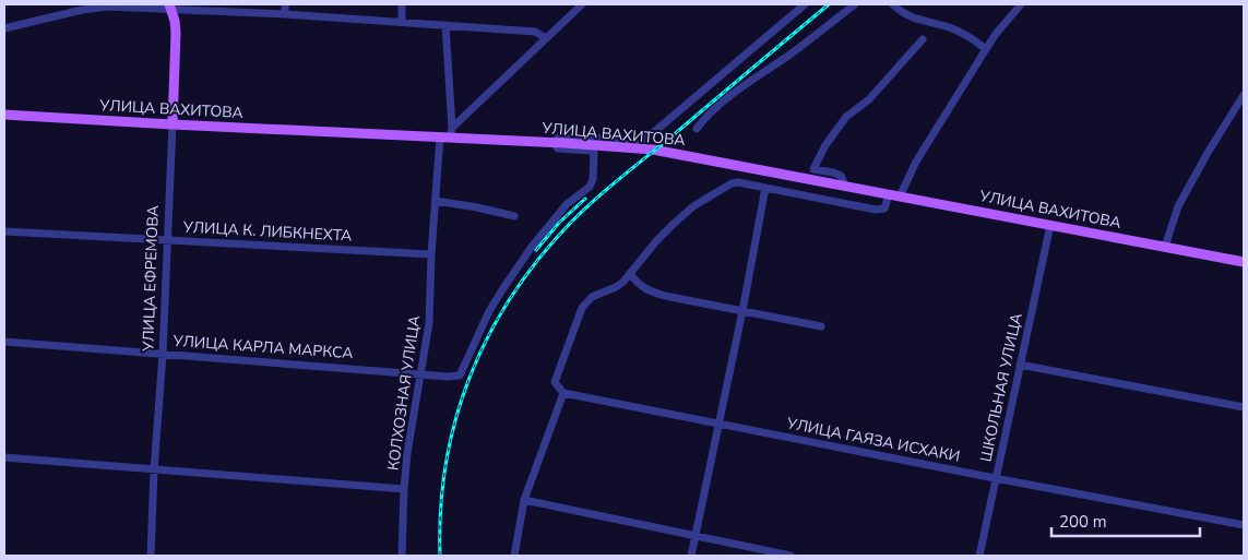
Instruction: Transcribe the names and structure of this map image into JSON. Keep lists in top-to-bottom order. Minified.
{"streets":{"main road":["УЛИЦА ВАХИТОВА","УЛИЦА ЕФРЕМОВА"],"street":["УЛИЦА К. ЛИБКНЕХТА","УЛИЦА КАРЛА МАРКСА","ШКОЛЬНАЯ УЛИЦА","КОЛХОЗНАЯ УЛИЦА","УЛИЦА ГАЯЗА ИСХАКИ"]},"crossings":[["УЛИЦА ВАХИТОВА","УЛИЦА ЕФРЕМОВА"],["УЛИЦА ВАХИТОВА","УЛИЦА КАРЛА МАРКСА"],["УЛИЦА ВАХИТОВА","ШКОЛЬНАЯ УЛИЦА"],["УЛИЦА ВАХИТОВА","КОЛХОЗНАЯ УЛИЦА"],["УЛИЦА К. ЛИБКНЕХТА","УЛИЦА ЕФРЕМОВА"],["УЛИЦА К. ЛИБКНЕХТА","КОЛХОЗНАЯ УЛИЦА"],["УЛИЦА ЕФРЕМОВА","УЛИЦА КАРЛА МАРКСА"],["УЛИЦА КАРЛА МАРКСА","КОЛХОЗНАЯ УЛИЦА"],["ШКОЛЬНАЯ УЛИЦА","УЛИЦА ГАЯЗА ИСХАКИ"]],"scale_bar":"200 m"}
